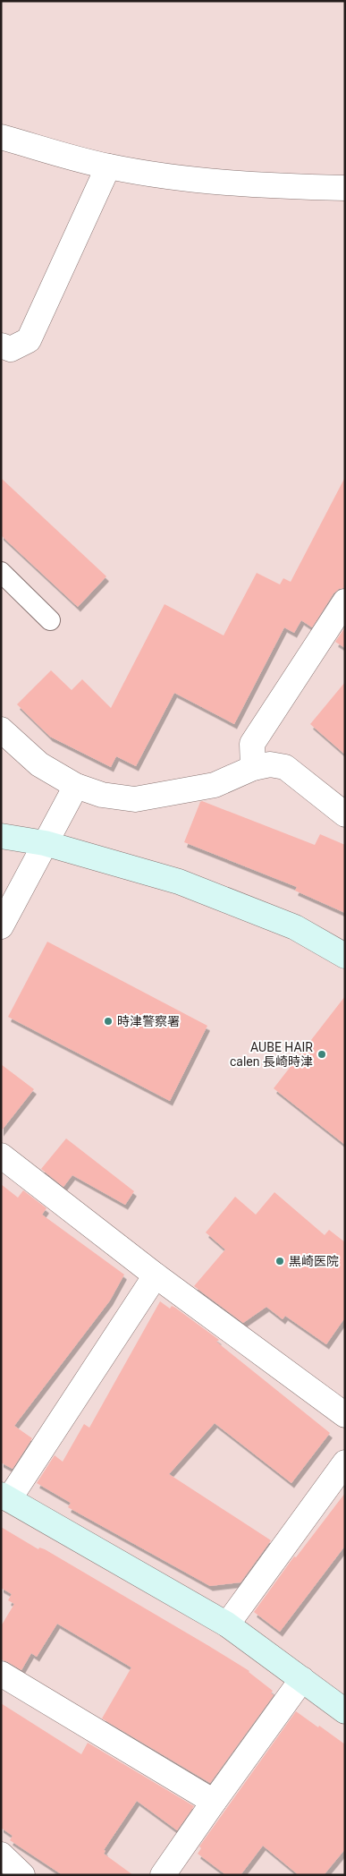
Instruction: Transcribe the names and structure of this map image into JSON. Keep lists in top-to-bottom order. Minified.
{"places":["時津警察署","AUBE HAIR calen 長崎時津","黒崎医院"]}
